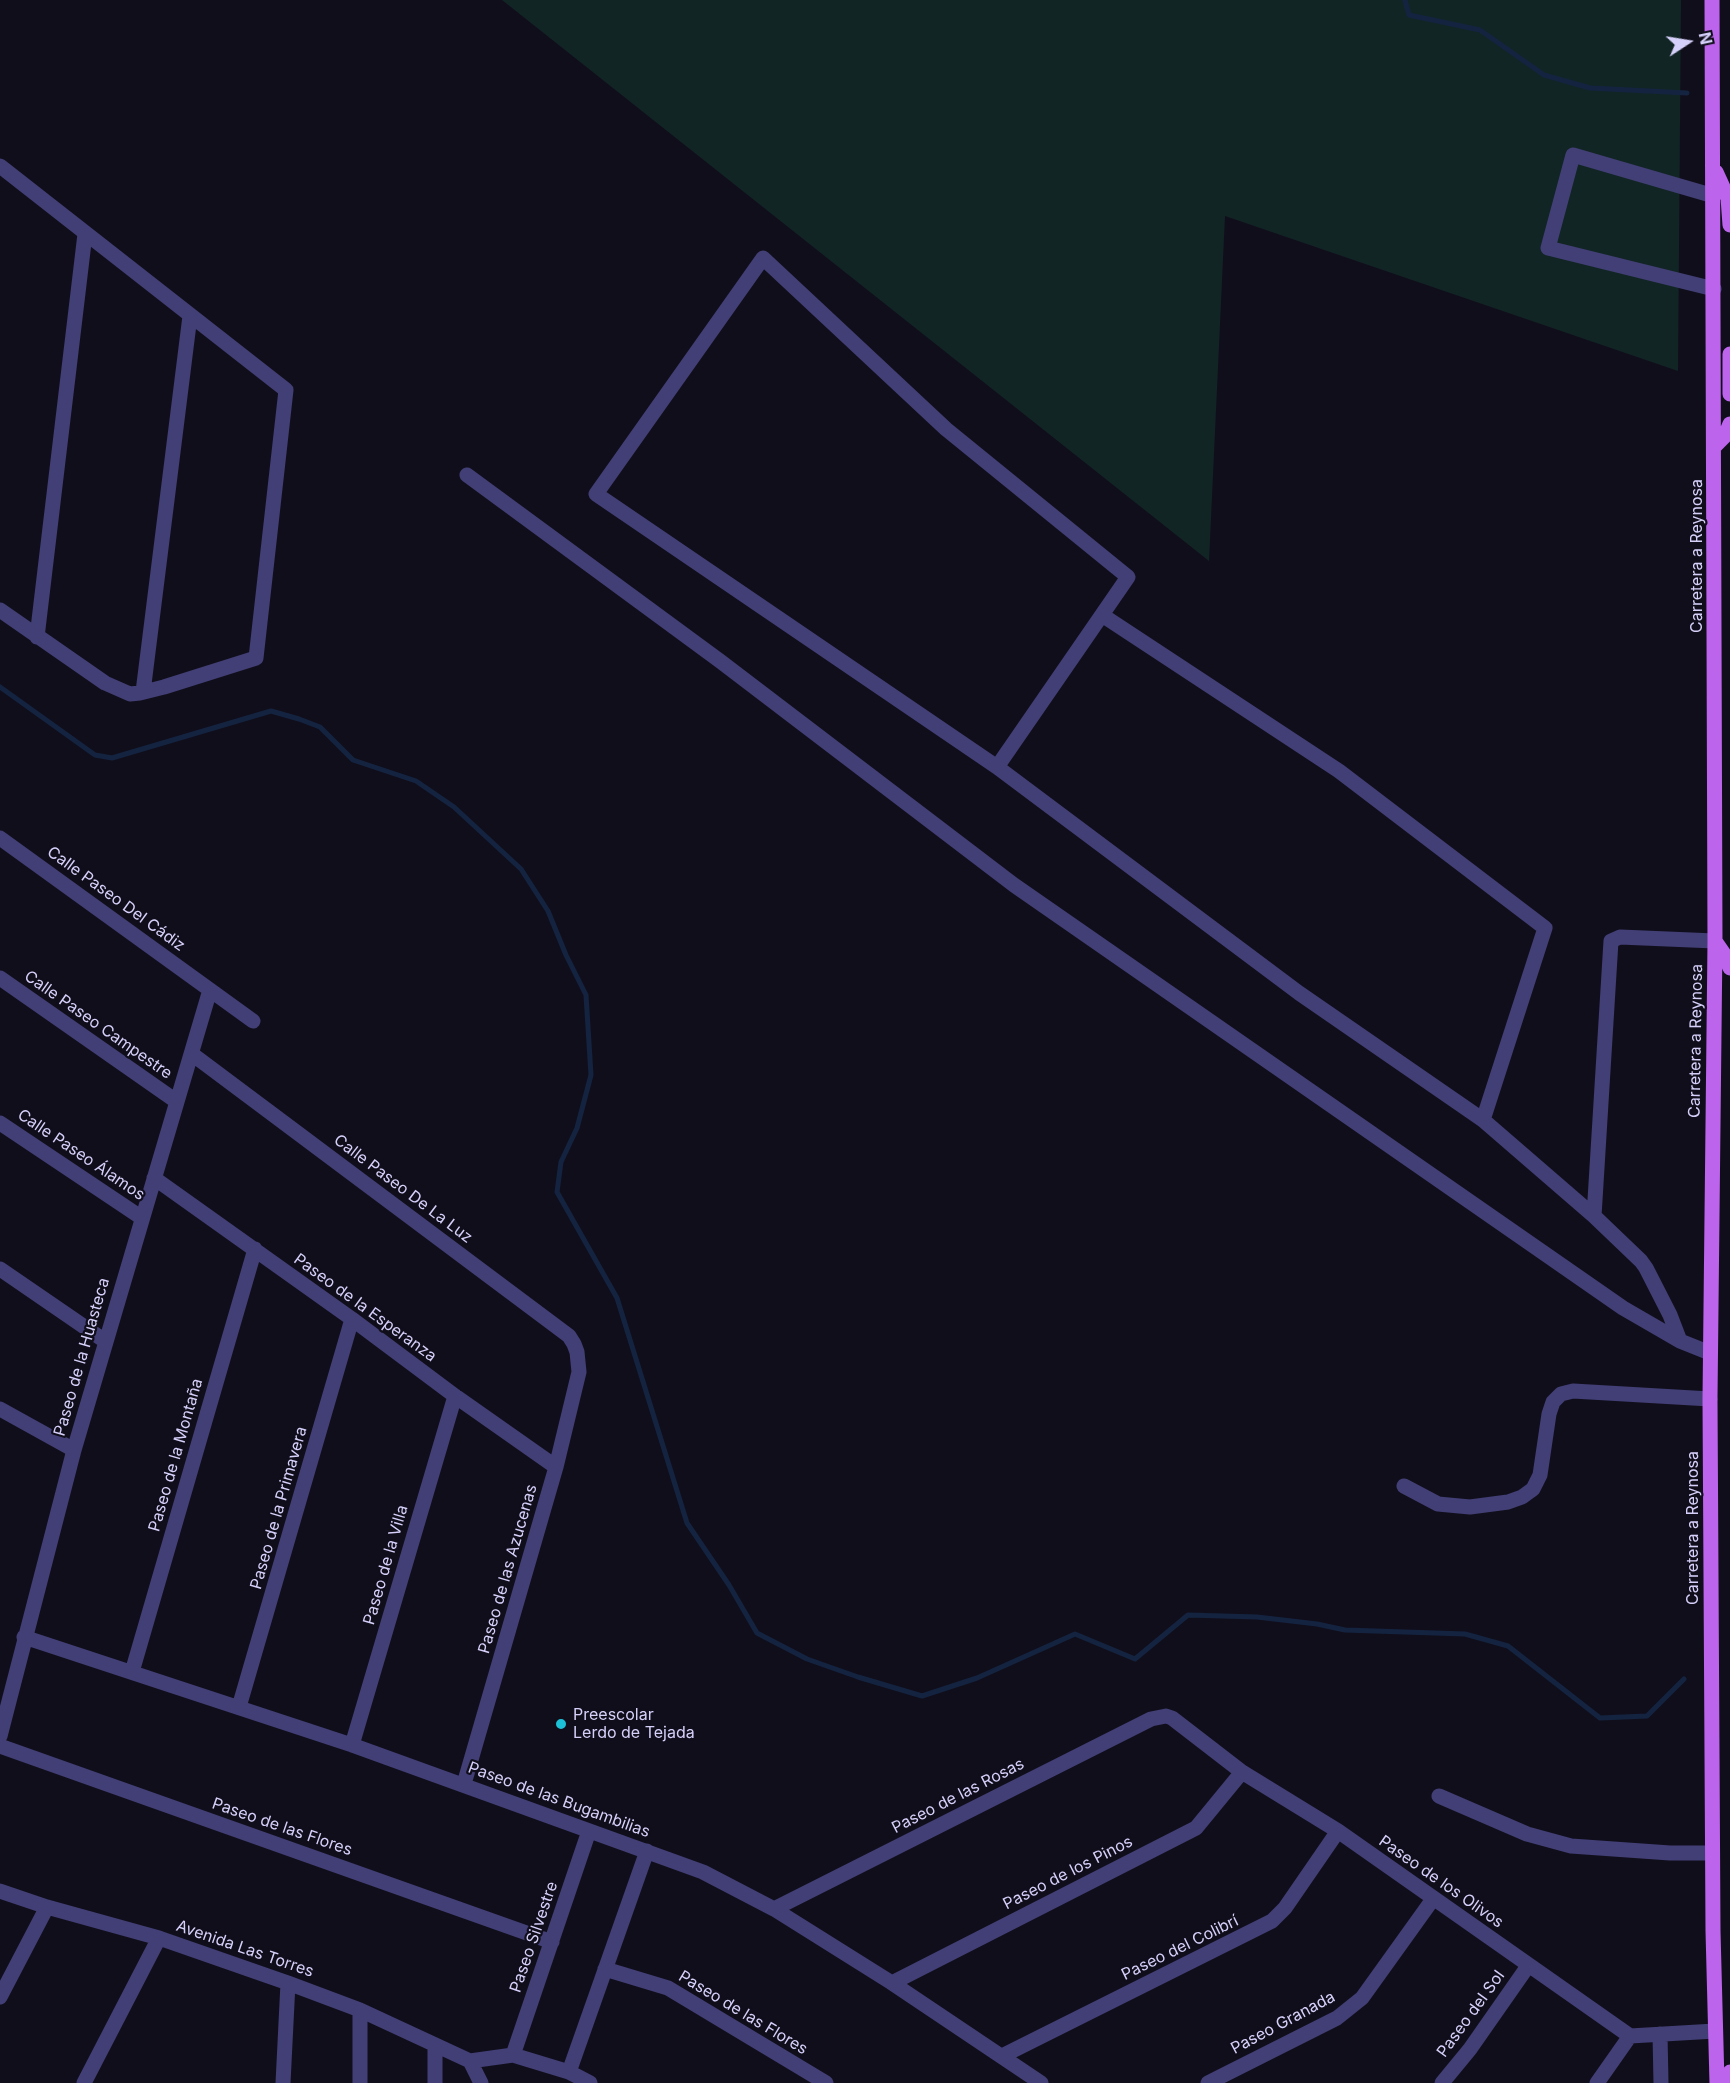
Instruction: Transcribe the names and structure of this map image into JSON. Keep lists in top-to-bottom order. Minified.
{"streets":{"main road":["Carretera a Reynosa"],"street":["Calle Paseo Del Cádiz","Calle Paseo Campestre","Calle Paseo Álamos","Calle Paseo De La Luz","Paseo de la Esperanza","Paseo de la Huasteca","Paseo de la Montaña","Paseo de la Primavera","Paseo de la Villa","Paseo de las Azucenas","Paseo de las Rosas","Paseo de las Bugambilias","Paseo de las Flores","Paseo de los Pinos","Paseo de los Olivos","Paseo Silvestre","Paseo del Colibrí","Avenida Las Torres","Paseo del Sol","Paseo Granada"]},"crossings":[["Calle Paseo Del Cádiz","Paseo de la Huasteca"],["Calle Paseo Campestre","Paseo de la Huasteca"],["Calle Paseo Álamos","Paseo de la Huasteca"],["Calle Paseo De La Luz","Paseo de la Huasteca"],["Calle Paseo De La Luz","Paseo de las Azucenas"],["Paseo de la Esperanza","Paseo de la Huasteca"],["Paseo de la Esperanza","Paseo de la Montaña"],["Paseo de la Esperanza","Paseo de la Primavera"],["Paseo de la Esperanza","Paseo de la Villa"],["Paseo de la Esperanza","Paseo de las Azucenas"],["Paseo de la Huasteca","Paseo de las Bugambilias"],["Paseo de la Montaña","Paseo de las Bugambilias"],["Paseo de la Primavera","Paseo de las Bugambilias"],["Paseo de la Villa","Paseo de las Bugambilias"],["Paseo de las Azucenas","Paseo de las Bugambilias"],["Paseo de las Rosas","Paseo de las Bugambilias"],["Paseo de las Rosas","Paseo de los Olivos"],["Paseo de las Bugambilias","Paseo de los Pinos"],["Paseo de las Bugambilias","Paseo Silvestre"],["Paseo de las Bugambilias","Paseo del Colibrí"],["Paseo de las Flores","Paseo Silvestre"],["Paseo de los Pinos","Paseo de los Olivos"],["Paseo de los Olivos","Paseo del Colibrí"],["Paseo de los Olivos","Paseo del Sol"],["Paseo de los Olivos","Paseo Granada"]],"places":["Preescolar Lerdo de Tejada"],"north":"right"}
